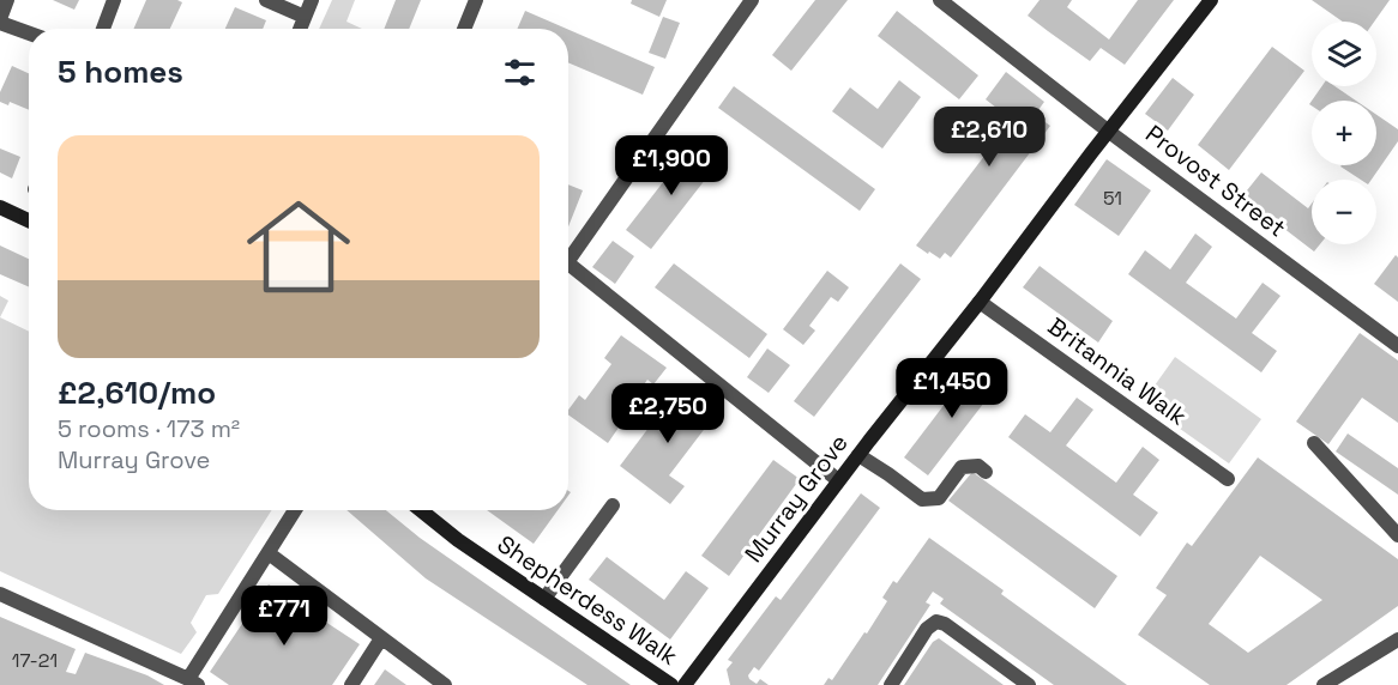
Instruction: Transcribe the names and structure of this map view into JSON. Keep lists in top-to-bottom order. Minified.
{"streets":{"street":["Provost Street","Britannia Walk","Murray Grove","Shepherdess Walk"]},"crossings":[["Provost Street","Murray Grove"],["Britannia Walk","Murray Grove"]],"house_numbers":["51","17-21"],"page":{"map_buttons":["+","−"],"heading":"5 homes","price":["£2,610","£1,900","£1,450","£2,750","£771"],"list":[{"name":"£2,610/mo","note":"5 rooms · 173 m² · Murray Grove"}]}}
